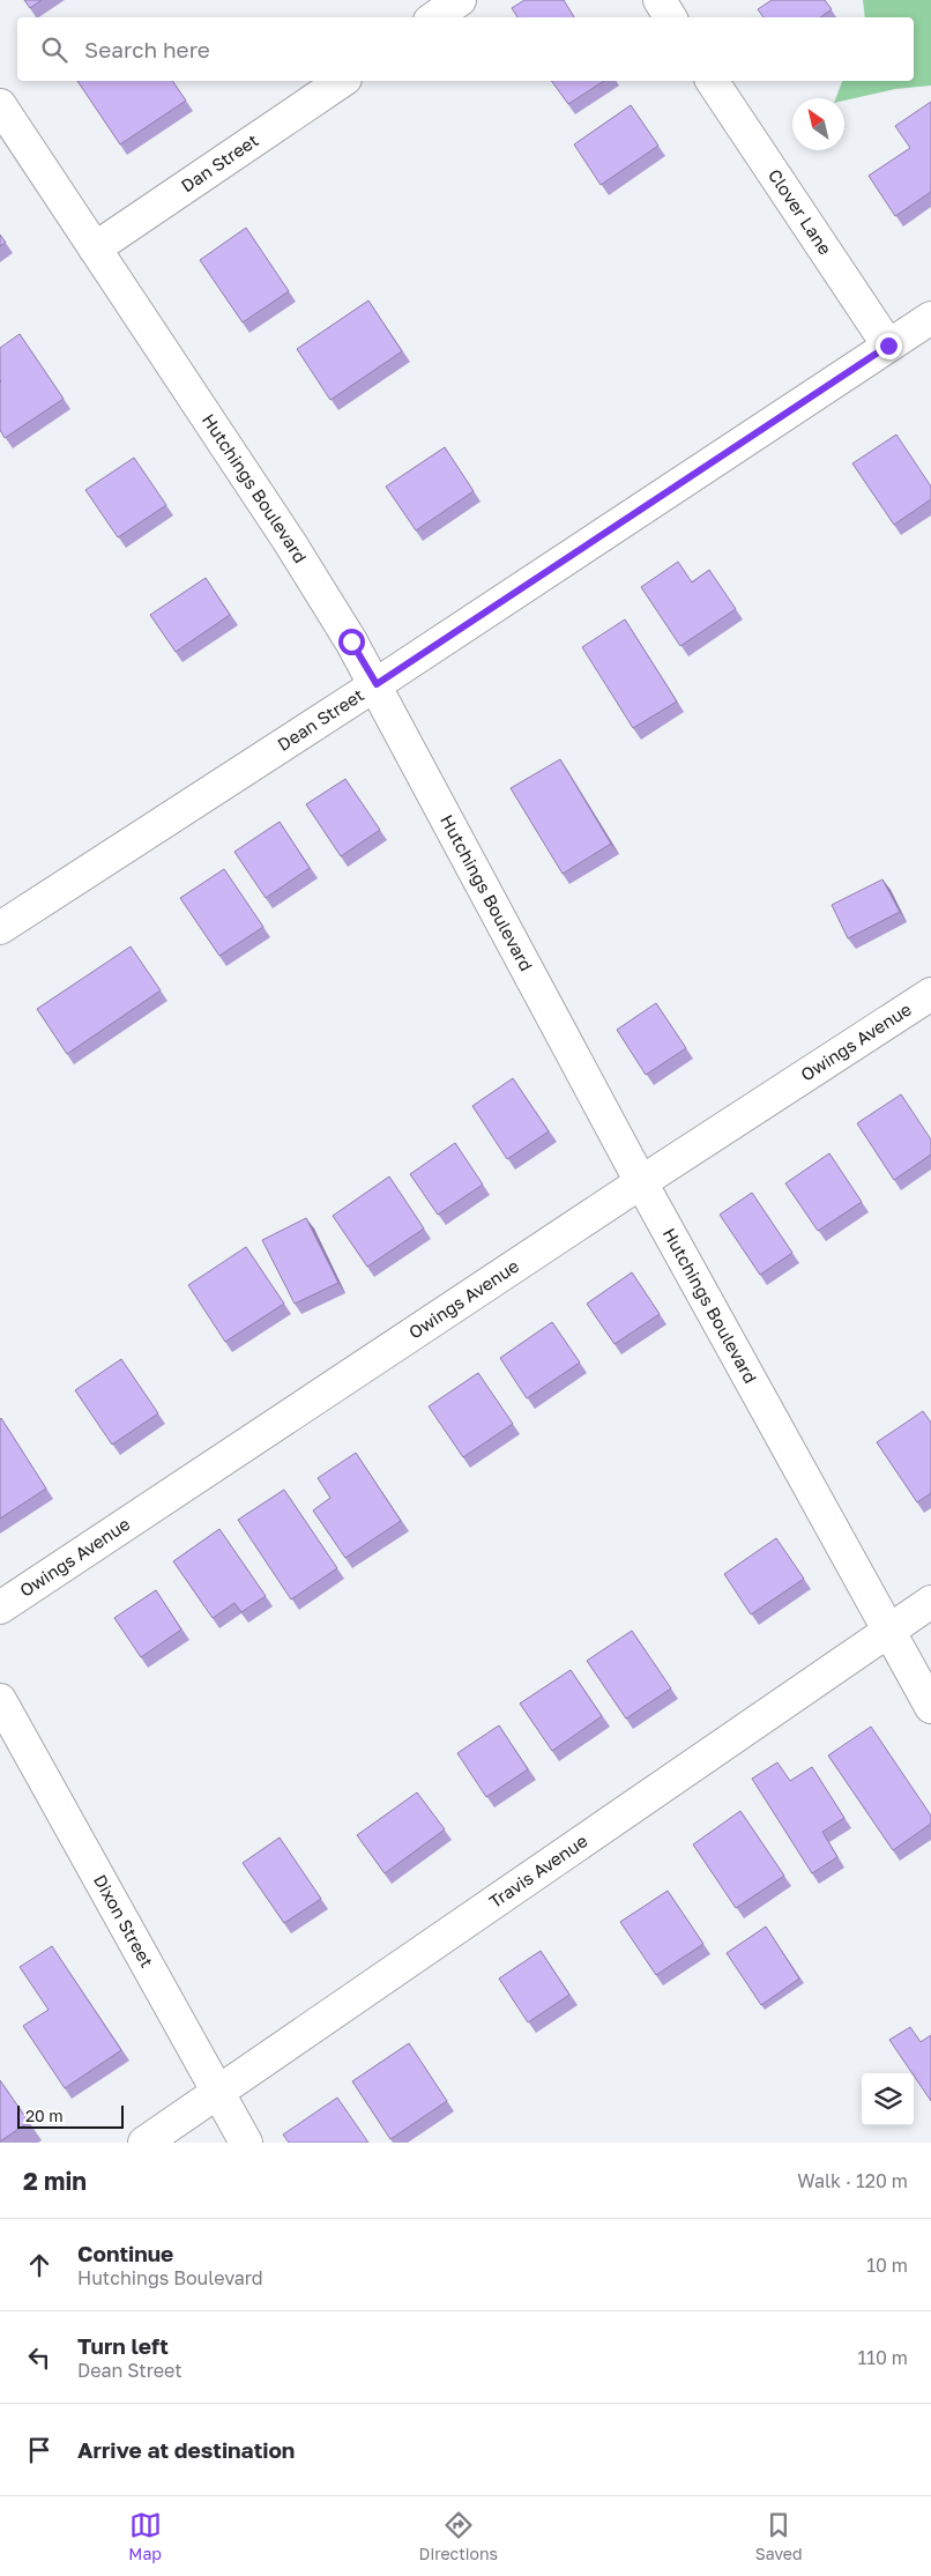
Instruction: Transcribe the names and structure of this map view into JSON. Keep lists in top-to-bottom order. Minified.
{"streets":{"street":["Dan Street","Clover Lane","Hutchings Boulevard","Dean Street","Owings Avenue","Travis Avenue","Dixon Street"]},"crossings":[["Dan Street","Hutchings Boulevard"],["Clover Lane","Dean Street"],["Hutchings Boulevard","Dean Street"],["Hutchings Boulevard","Owings Avenue"],["Hutchings Boulevard","Travis Avenue"],["Travis Avenue","Dixon Street"]],"scale_bar":"20 m","north":"top left","page":{"search":"Search here","scale":"20 m","heading":["2 min","Walk · 120 m"],"list":[["Continue","Hutchings Boulevard","10 m"],["Turn left","Dean Street","110 m"],"Arrive at destination"],"nav":["Map","Directions","Saved"]}}
